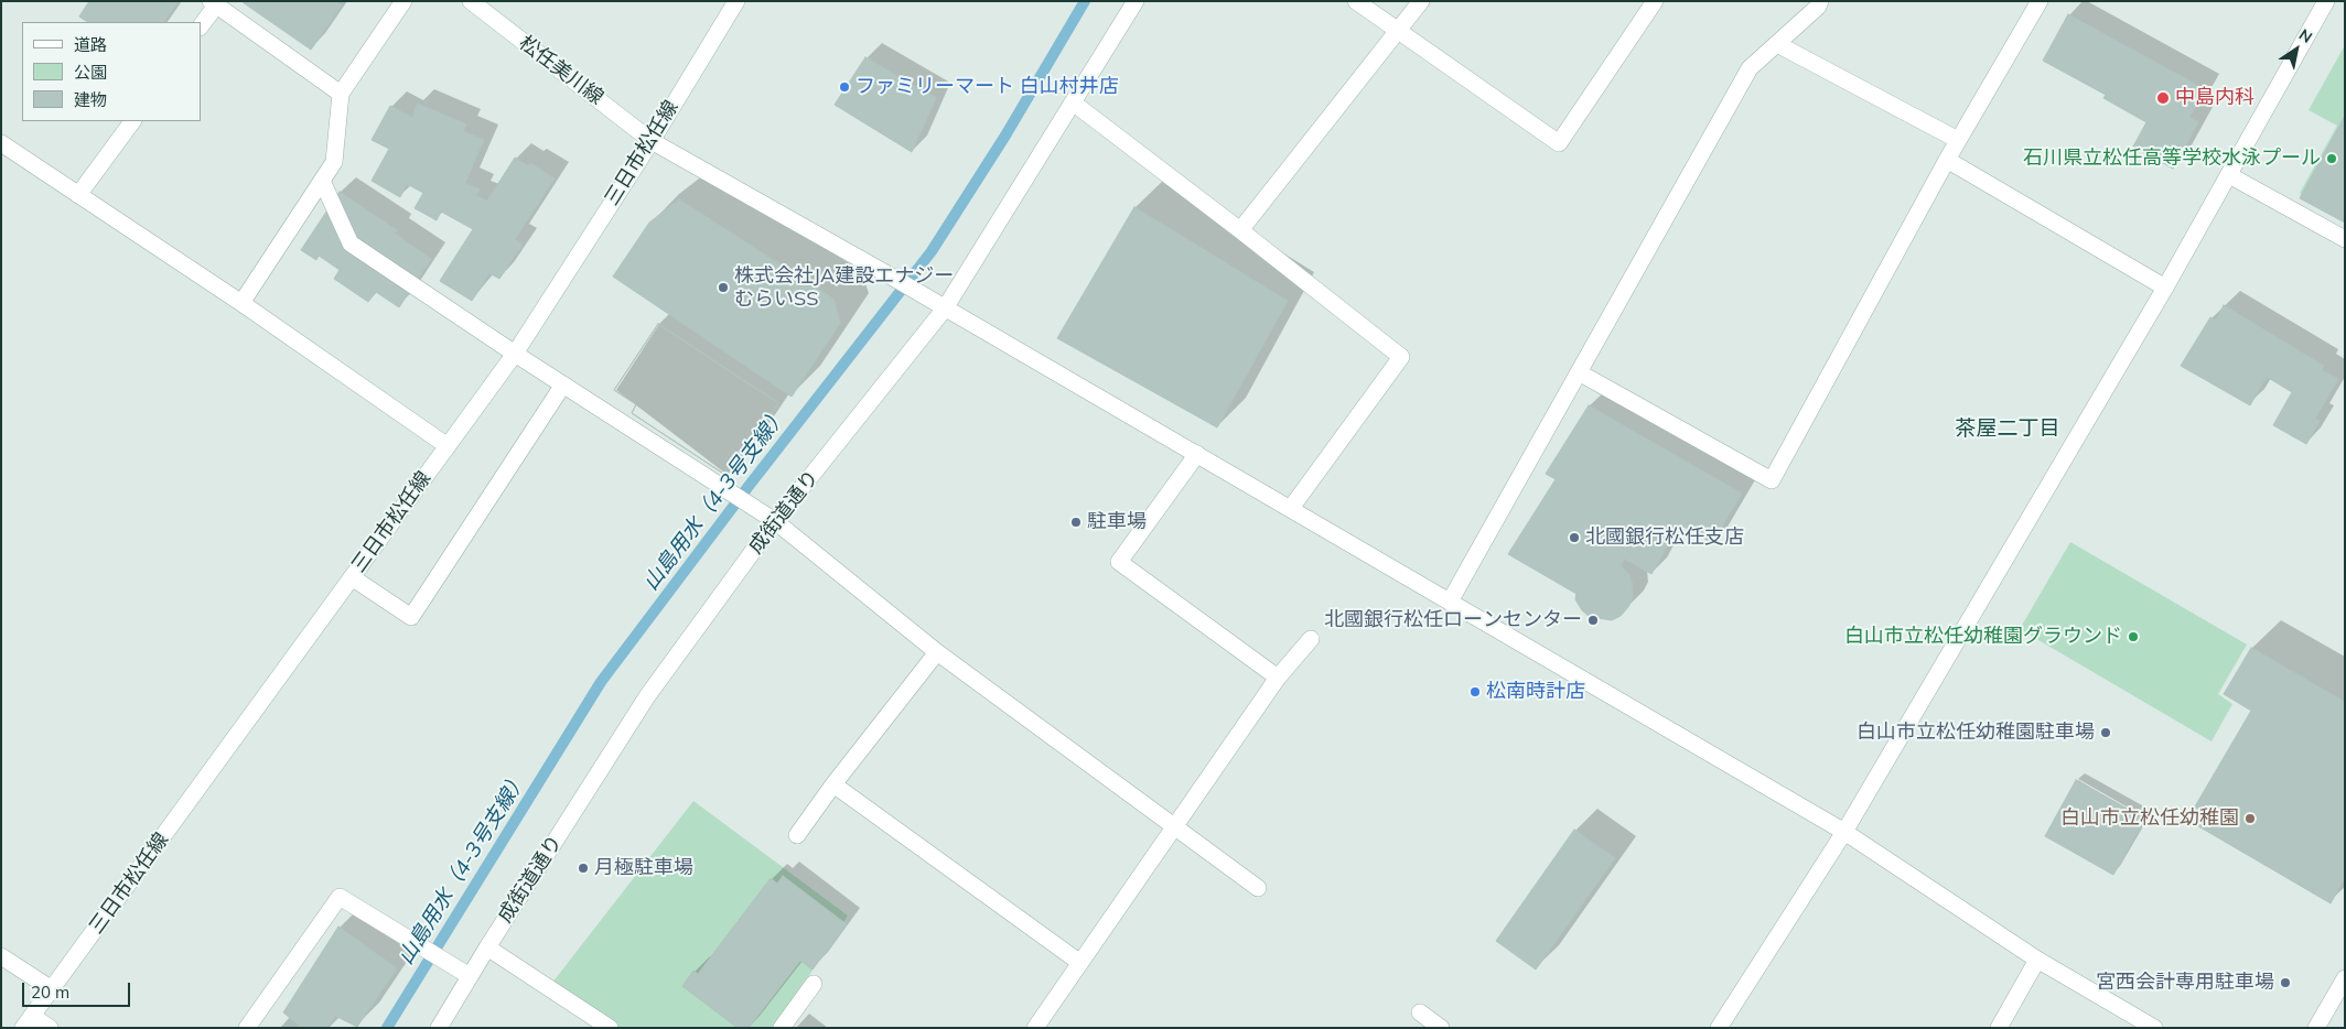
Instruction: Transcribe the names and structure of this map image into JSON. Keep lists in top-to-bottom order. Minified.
{"streets":{"street":["松任美川線","三日市松任線","成街道通り"]},"crossings":[["松任美川線","三日市松任線"],["松任美川線","成街道通り"]],"districts":["茶屋二丁目"],"water":["山島用水（4-3号支線）"],"places":["ファミリーマート 白山村井店","中島内科","石川県立松任高等学校水泳プール","株式会社JA建設エナジー むらいSS","駐車場","北國銀行松任支店","北國銀行松任ローンセンター","白山市立松任幼稚園グラウンド","松南時計店","白山市立松任幼稚園駐車場","白山市立松任幼稚園","月極駐車場","宮西会計専用駐車場"],"legend":["道路","公園","建物"],"scale_bar":"20 m","north":"top right"}
